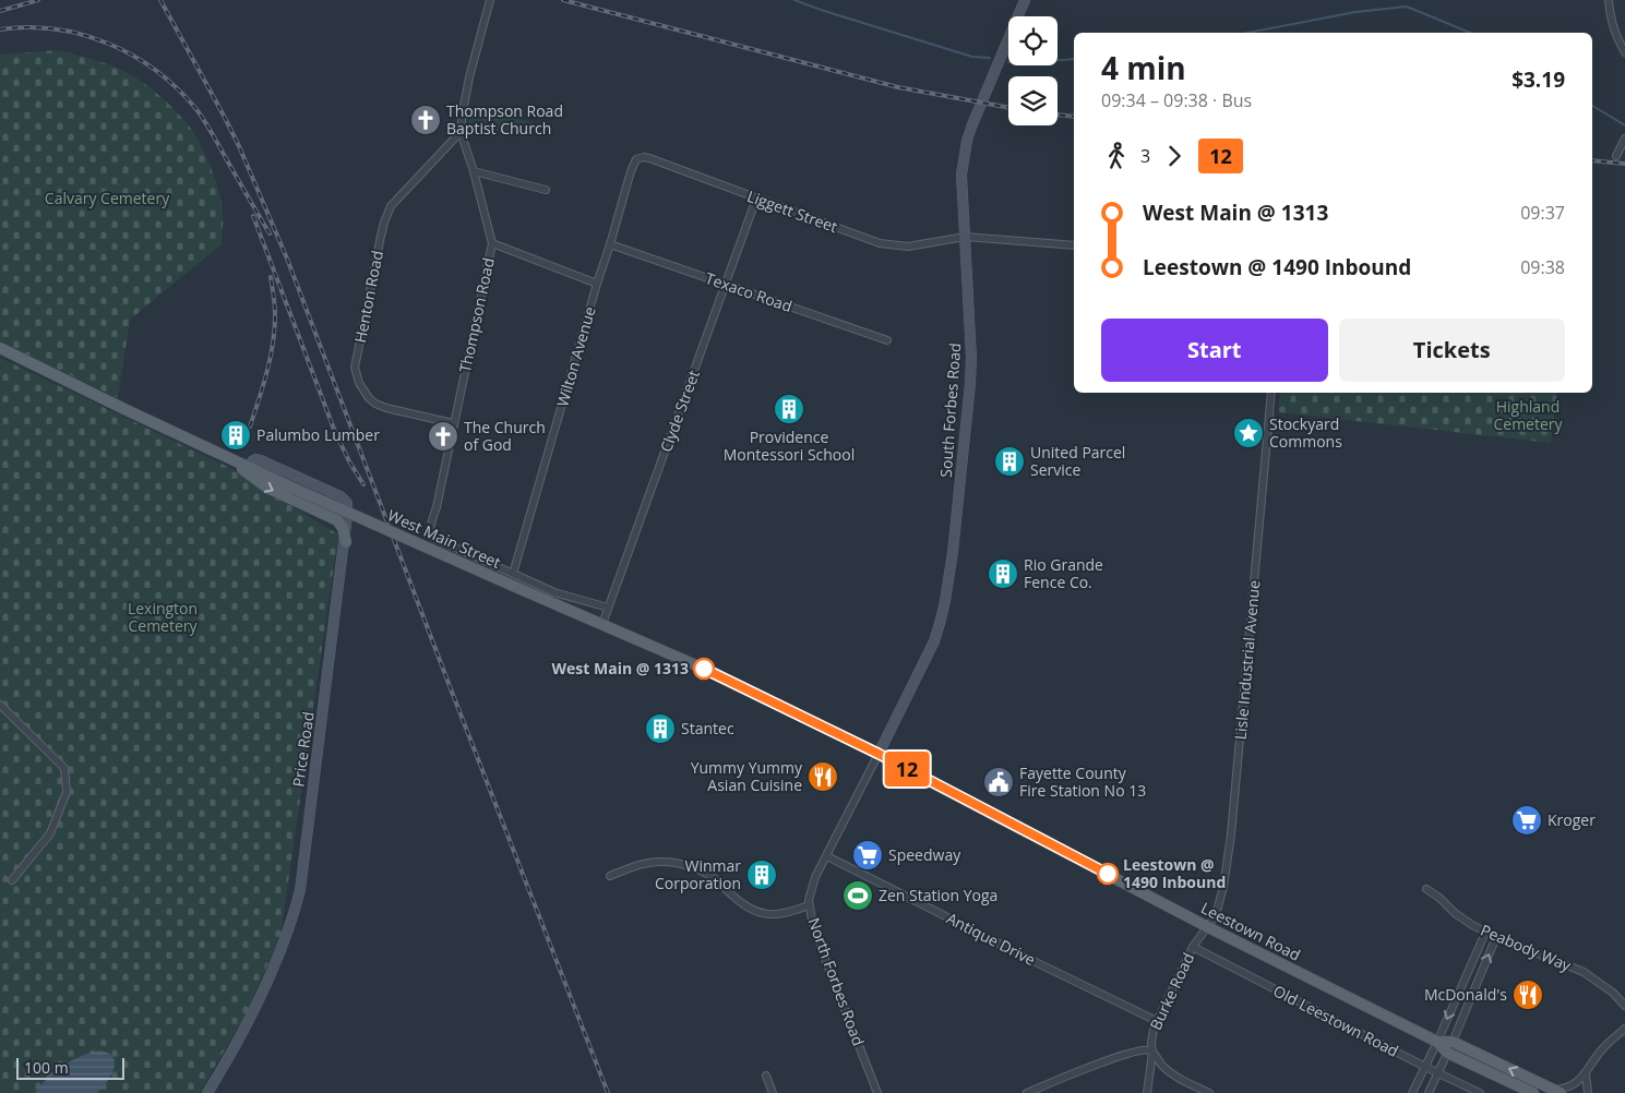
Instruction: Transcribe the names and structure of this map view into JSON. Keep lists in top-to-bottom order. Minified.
{"streets":{"main road":["South Forbes Road","West Main Street","Price Road","Leestown Road"],"street":["Liggett Street","Texaco Road","Henton Road","Thompson Road","Wilton Avenue","Clyde Street","Lisle Industrial Avenue","Antique Drive","Peabody Way","North Forbes Road","Burke Road","Old Leestown Road"]},"crossings":[["Liggett Street","Wilton Avenue"],["Liggett Street","South Forbes Road"],["Liggett Street","Clyde Street"],["Texaco Road","Wilton Avenue"],["Texaco Road","Clyde Street"],["Henton Road","Thompson Road"],["Thompson Road","Wilton Avenue"],["South Forbes Road","West Main Street"],["South Forbes Road","Leestown Road"],["South Forbes Road","North Forbes Road"],["Clyde Street","West Main Street"],["West Main Street","Price Road"],["West Main Street","Leestown Road"],["West Main Street","North Forbes Road"],["Lisle Industrial Avenue","Leestown Road"],["Lisle Industrial Avenue","Burke Road"],["Leestown Road","North Forbes Road"],["Leestown Road","Burke Road"],["Antique Drive","North Forbes Road"],["Antique Drive","Burke Road"],["Burke Road","Old Leestown Road"]],"parks":["Calvary Cemetery","Highland Cemetery","Lexington Cemetery"],"places":{"church":["Thompson Road Baptist Church","The Church of God"],"building":["Providence Montessori School","Palumbo Lumber","United Parcel Service","Rio Grande Fence Co.","Stantec","Winmar Corporation"],"place":["Stockyard Commons"],"other":["West Main @ 1313","Leestown @ 1490 Inbound"],"restaurant":["Yummy Yummy Asian Cuisine","McDonald's"],"public building":["Fayette County Fire Station No 13"],"supermarket":["Kroger","Speedway"],"sports":["Zen Station Yoga"]},"lines":["bus line 12"],"scale_bar":"100 m","page":{"on_map":"12","heading":["4 min","09:34 – 09:38 · Bus","$3.19"],"legs":["3","12"],"list":[{"name":"West Main @ 1313","value":"09:37"},{"name":"Leestown @ 1490 Inbound","value":"09:38"}],"buttons":["Start","Tickets"],"scale":"100 m"}}
